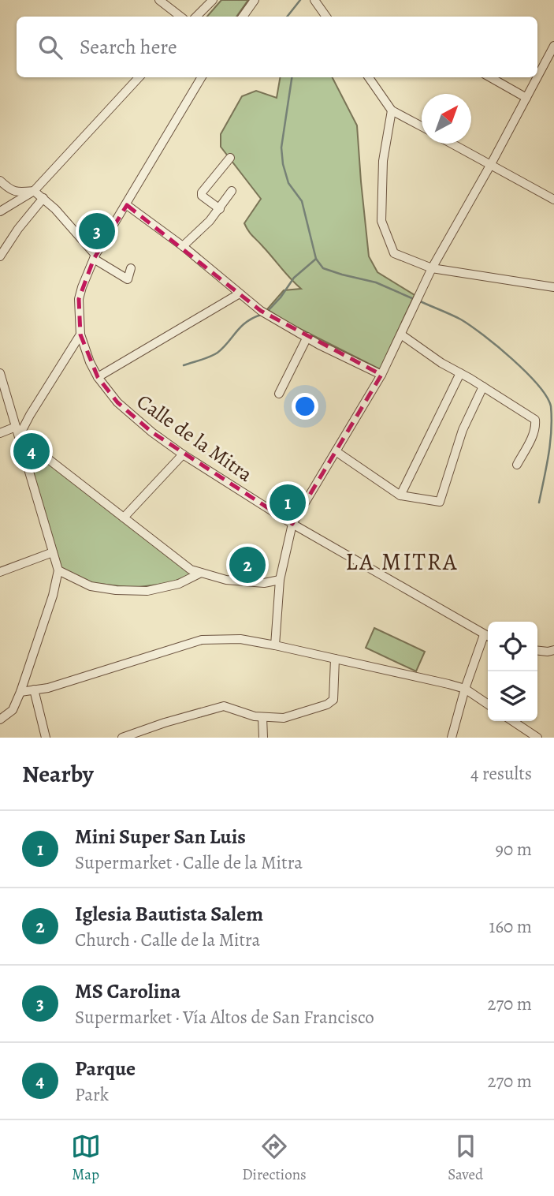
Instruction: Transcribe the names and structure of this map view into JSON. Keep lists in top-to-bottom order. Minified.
{"streets":{"street":["Calle de la Mitra"]},"districts":["LA MITRA"],"north":"top right","page":{"search":"Search here","pins":["3","4","1","2"],"heading":["Nearby","4 results"],"list":[{"mark":"1","name":"Mini Super San Luis","note":"Supermarket · Calle de la Mitra","value":"90 m"},{"mark":"2","name":"Iglesia Bautista Salem","note":"Church · Calle de la Mitra","value":"160 m"},{"mark":"3","name":"MS Carolina","note":"Supermarket · Vía Altos de San Francisco","value":"270 m"},{"mark":"4","name":"Parque","note":"Park","value":"270 m"}],"nav":["Map","Directions","Saved"]}}
